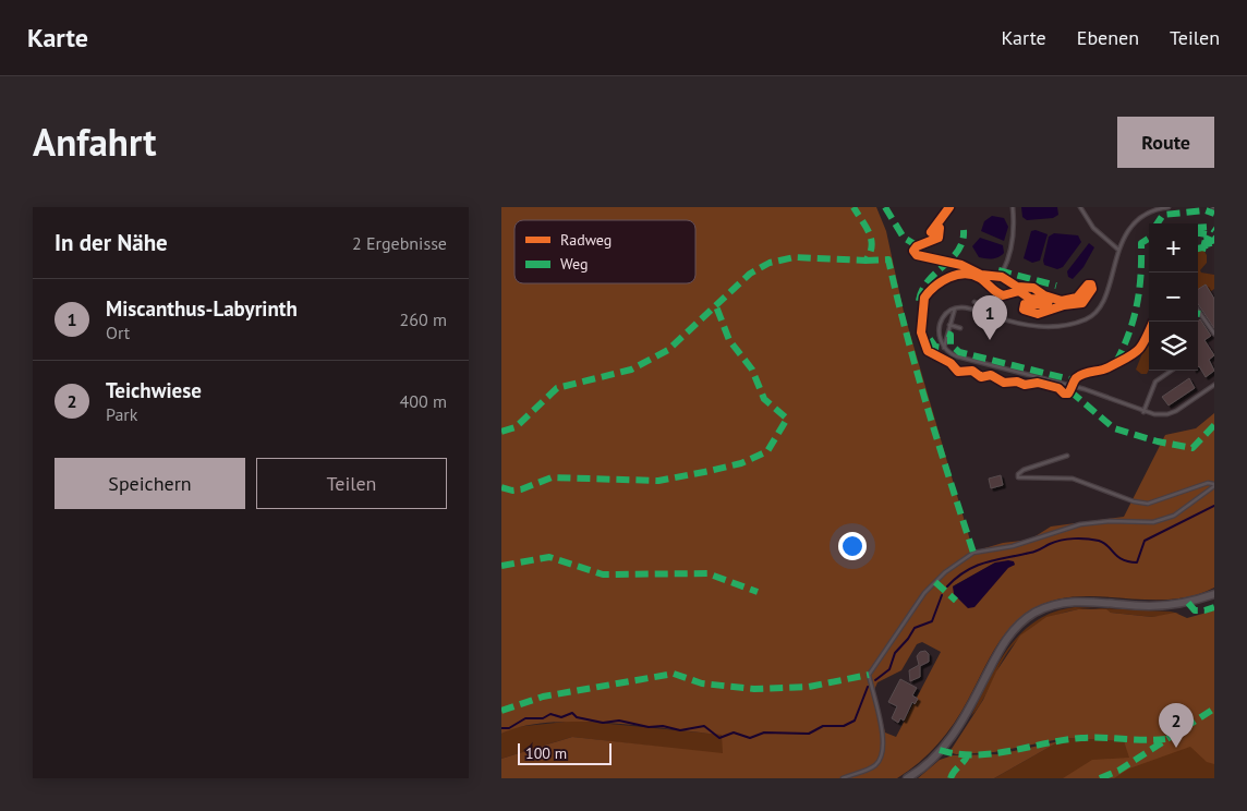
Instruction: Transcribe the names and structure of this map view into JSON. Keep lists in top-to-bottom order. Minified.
{"legend":["Radweg","Weg"],"scale_bar":"100 m","page":{"header":"Karte","nav":["Karte","Ebenen","Teilen"],"title":"Anfahrt","buttons":["Route",["Speichern","Teilen"]],"heading":["In der Nähe","2 Ergebnisse"],"map_buttons":["+","−"],"list":[{"mark":"1","name":"Miscanthus-Labyrinth","note":"Ort","value":"260 m"},{"mark":"2","name":"Teichwiese","note":"Park","value":"400 m"}],"pins":["1","2"],"scale":"100 m"}}
